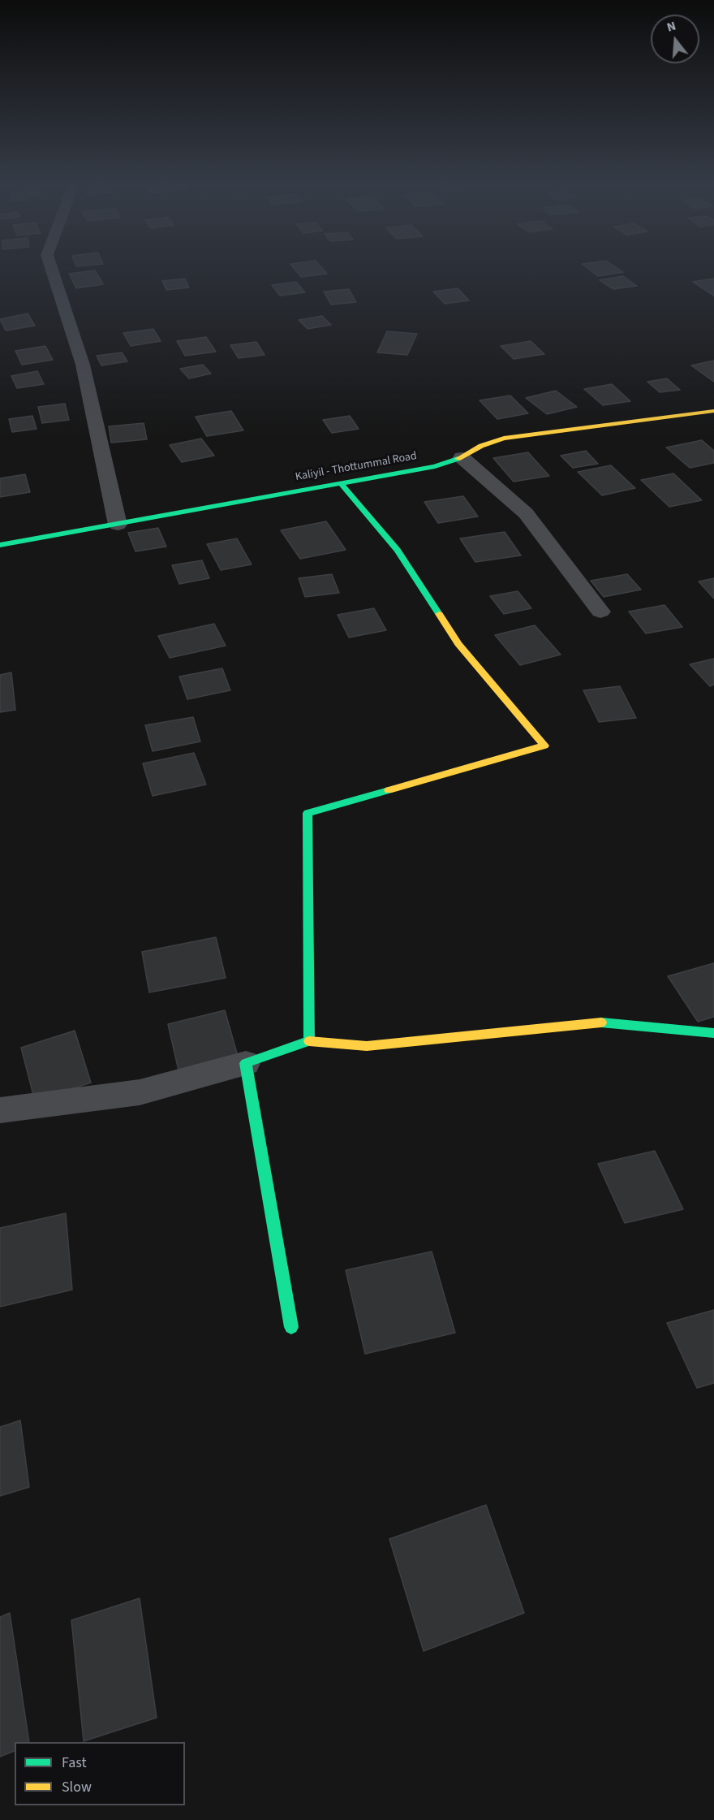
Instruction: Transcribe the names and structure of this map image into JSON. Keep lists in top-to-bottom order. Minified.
{"streets":{"street":["Kaliyil - Thottummal Road"]},"legend":["Fast","Slow"],"north":"top"}
